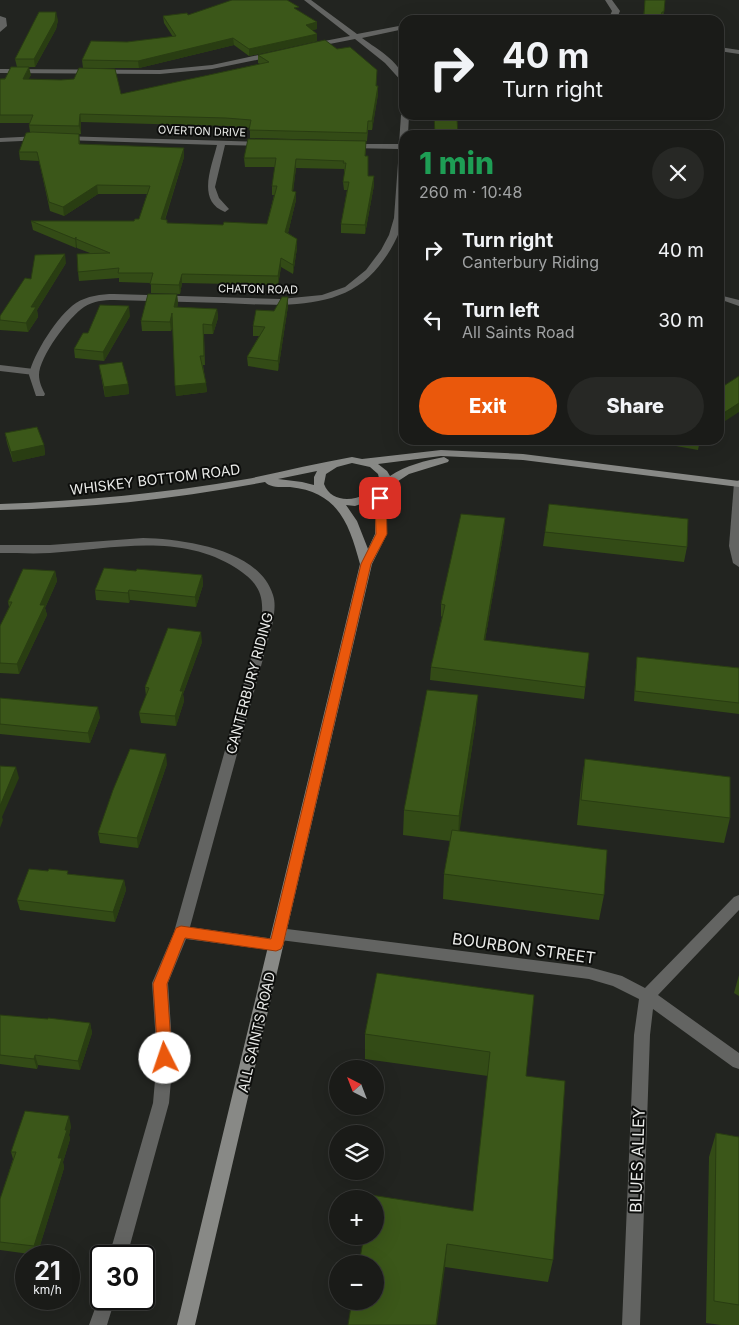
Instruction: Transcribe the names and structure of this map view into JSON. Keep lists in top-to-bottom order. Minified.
{"streets":{"street":["OVERTON DRIVE","CHATON ROAD","WHISKEY BOTTOM ROAD","CANTERBURY RIDING","BOURBON STREET","ALL SAINTS ROAD","BLUES ALLEY"]},"crossings":[["WHISKEY BOTTOM ROAD","ALL SAINTS ROAD"],["BOURBON STREET","ALL SAINTS ROAD"],["BOURBON STREET","BLUES ALLEY"]],"north":"top left","page":{"turn":["40 m","Turn right"],"heading":["1 min","260 m · 10:48"],"list":[{"name":"Turn right","note":"Canterbury Riding","value":"40 m"},{"name":"Turn left","note":"All Saints Road","value":"30 m"}],"buttons":["Exit","Share"],"map_buttons":["+","−"],"speed":"21 km/h","limit":"30"}}
